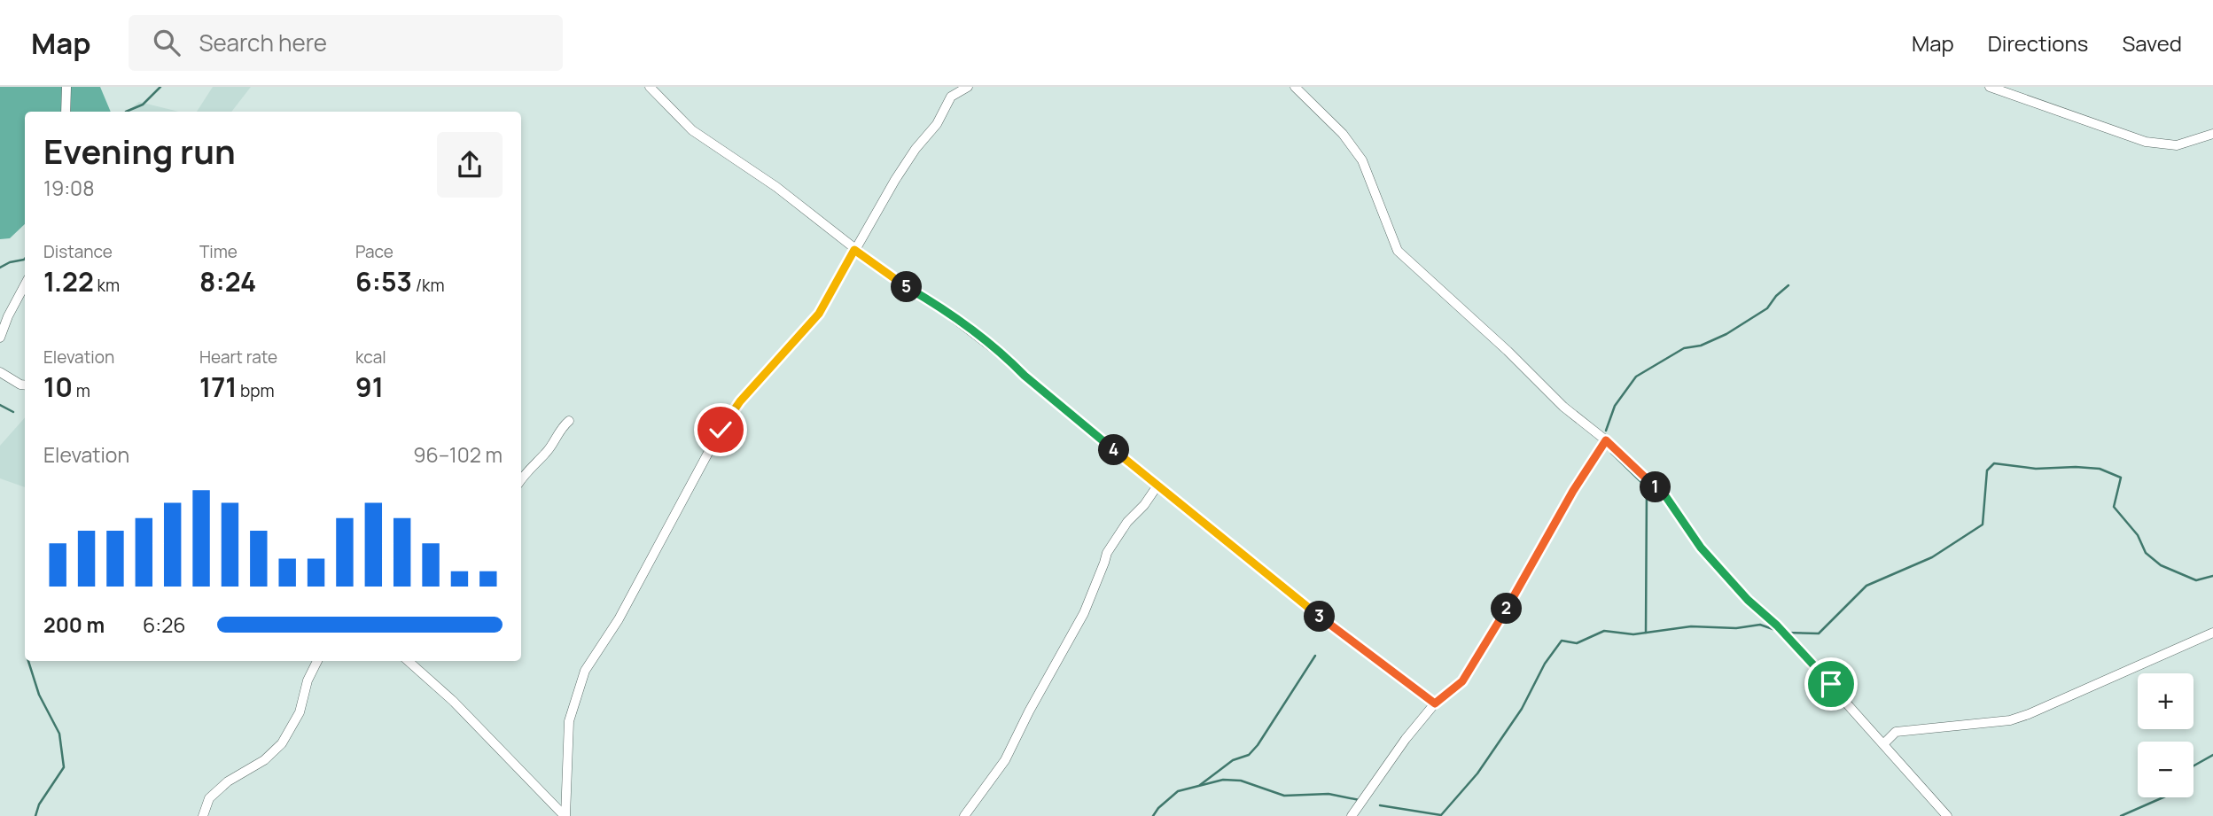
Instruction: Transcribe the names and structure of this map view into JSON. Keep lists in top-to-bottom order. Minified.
{"page":{"header":"Map","search":"Search here","nav":["Map","Directions","Saved"],"heading":["Evening run","19:08"],"stats":[["Distance","1.22 km"],["Time","8:24"],["Pace","6:53 /km"],["Elevation","10 m"],["Heart rate","171 bpm"],["kcal","91"]],"pins":["5","4","1","2","3"],"chart":["Elevation","96–102 m"],"list":[{"name":"200 m","note":"6:26"}],"map_buttons":["+","−"]}}
